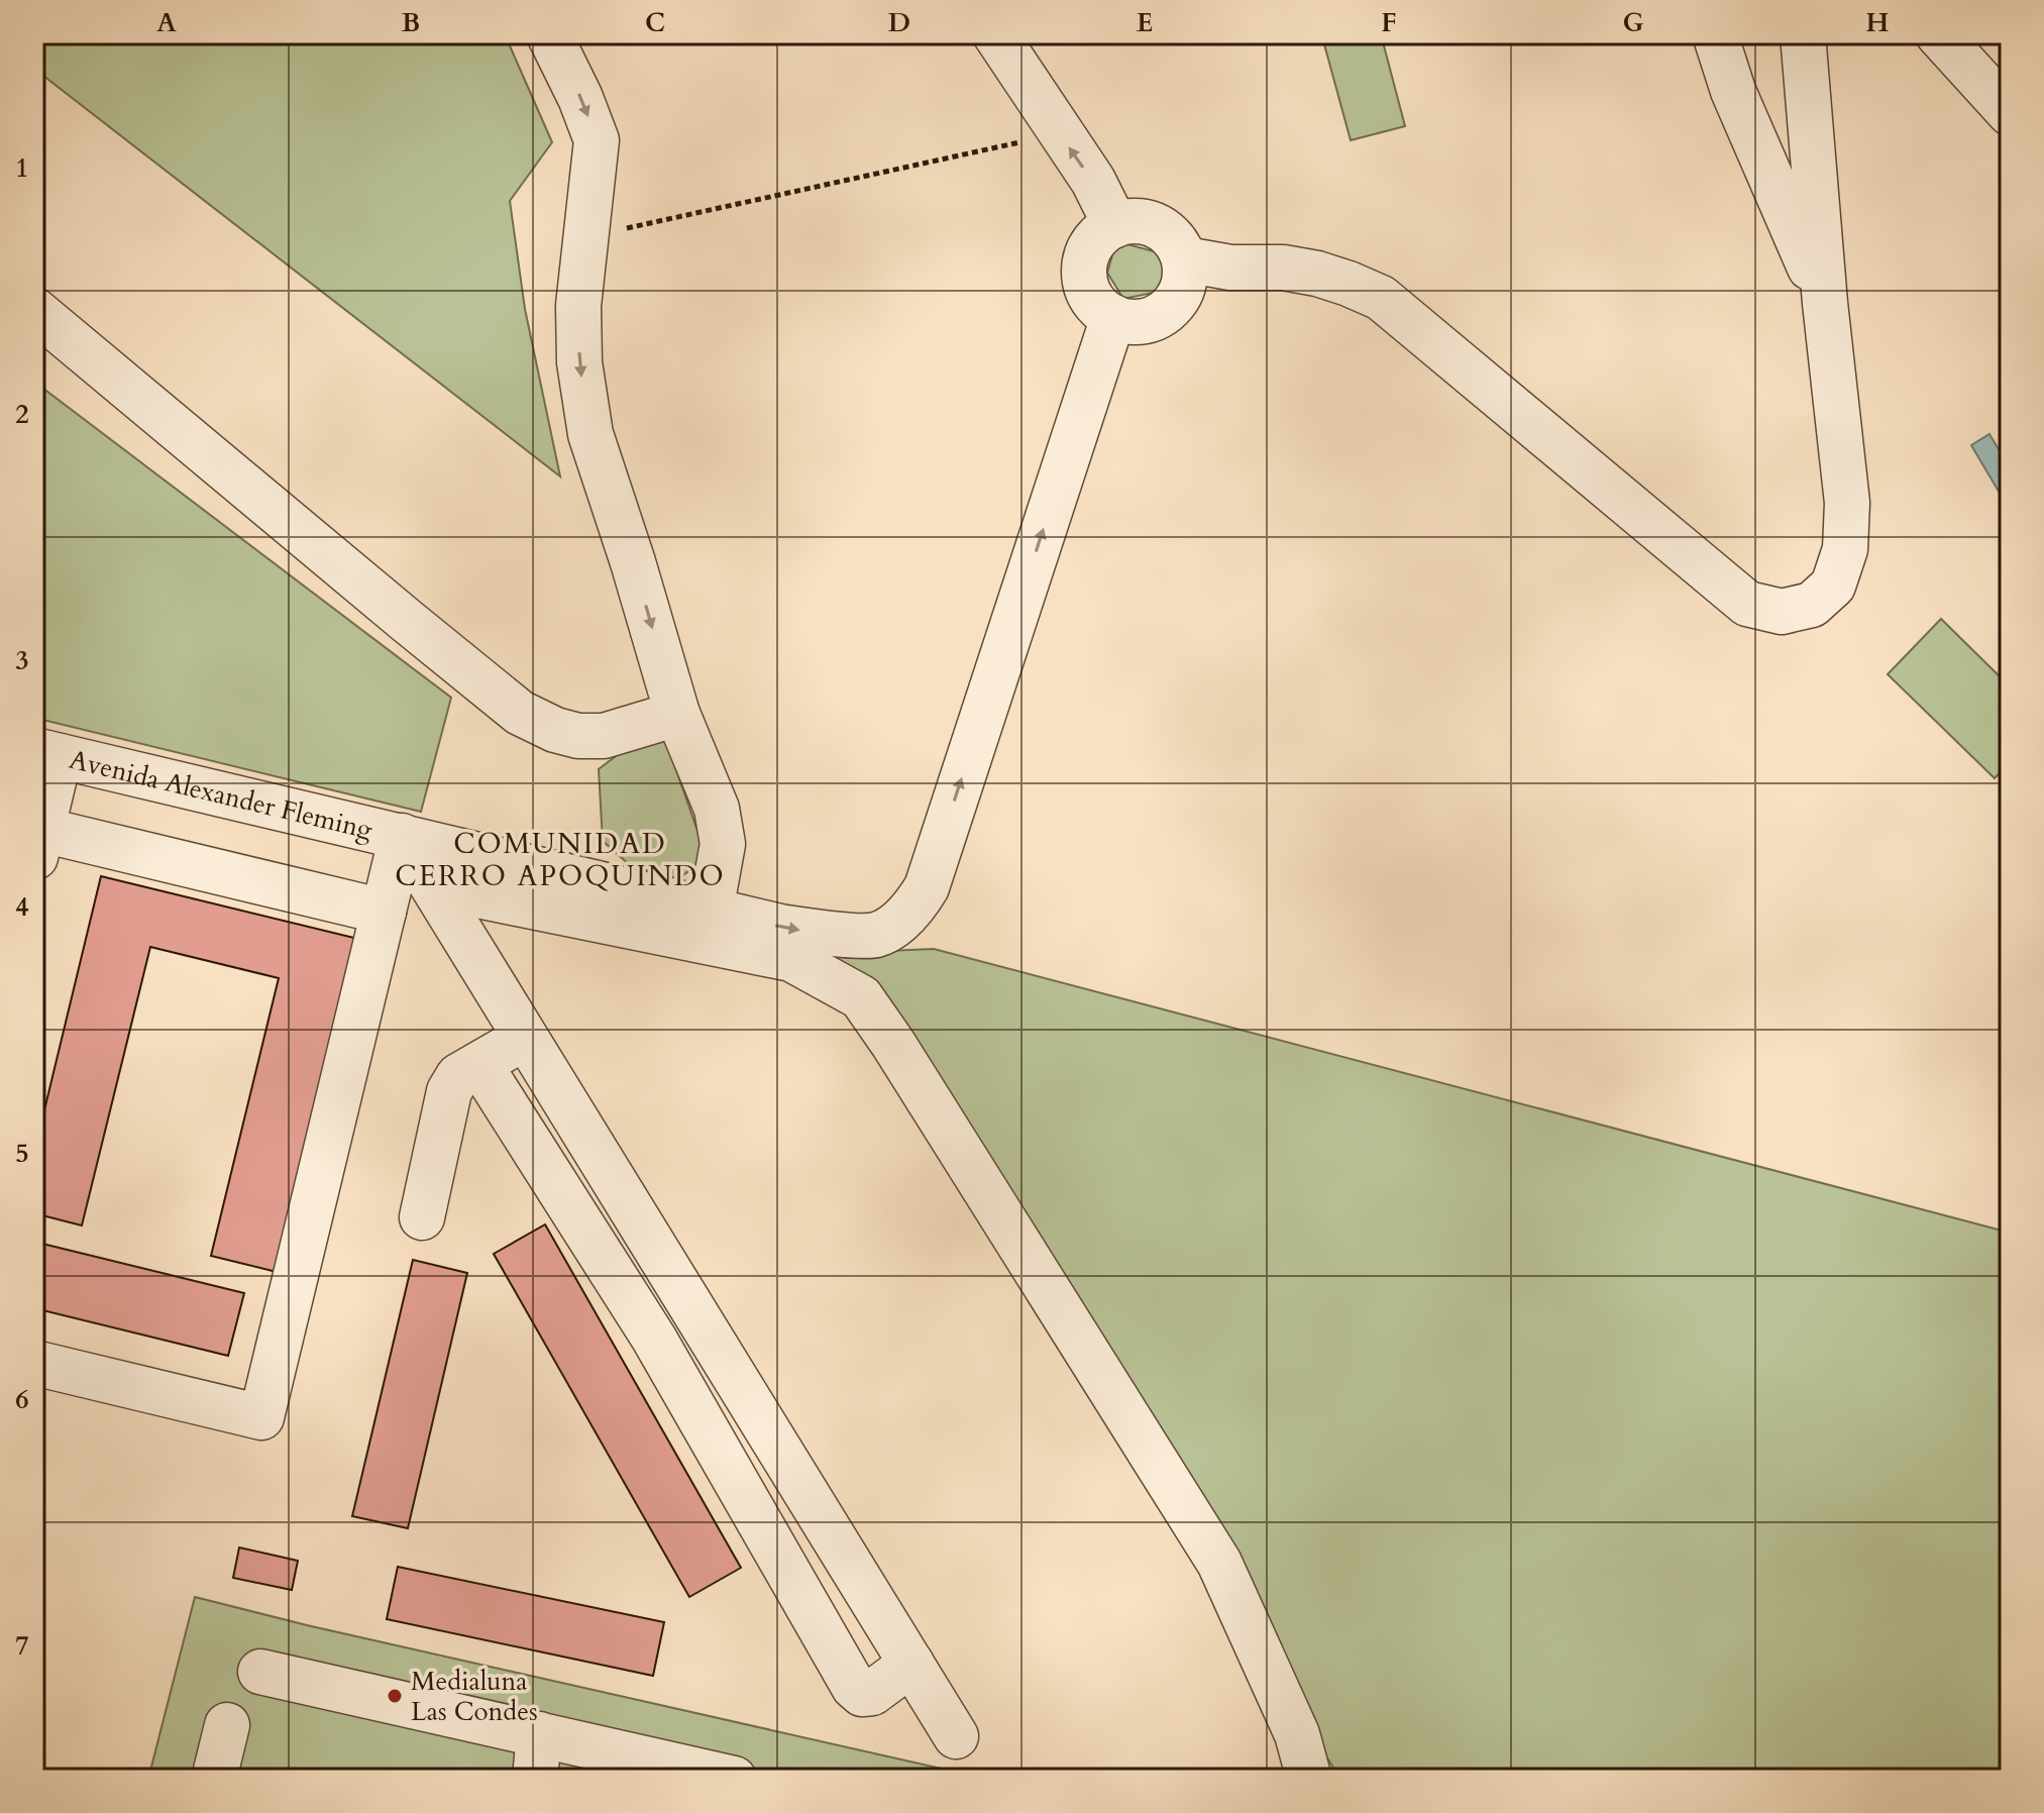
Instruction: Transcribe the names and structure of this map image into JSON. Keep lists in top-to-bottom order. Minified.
{"streets":{"street":["Avenida Alexander Fleming"]},"one_way":["Avenida Alexander Fleming"],"districts":["COMUNIDAD CERRO APOQUINDO"],"places":["Medialuna Las Condes"],"grid":{"columns":["A","B","C","D","E","F","G","H"],"rows":["1","2","3","4","5","6","7"]}}
